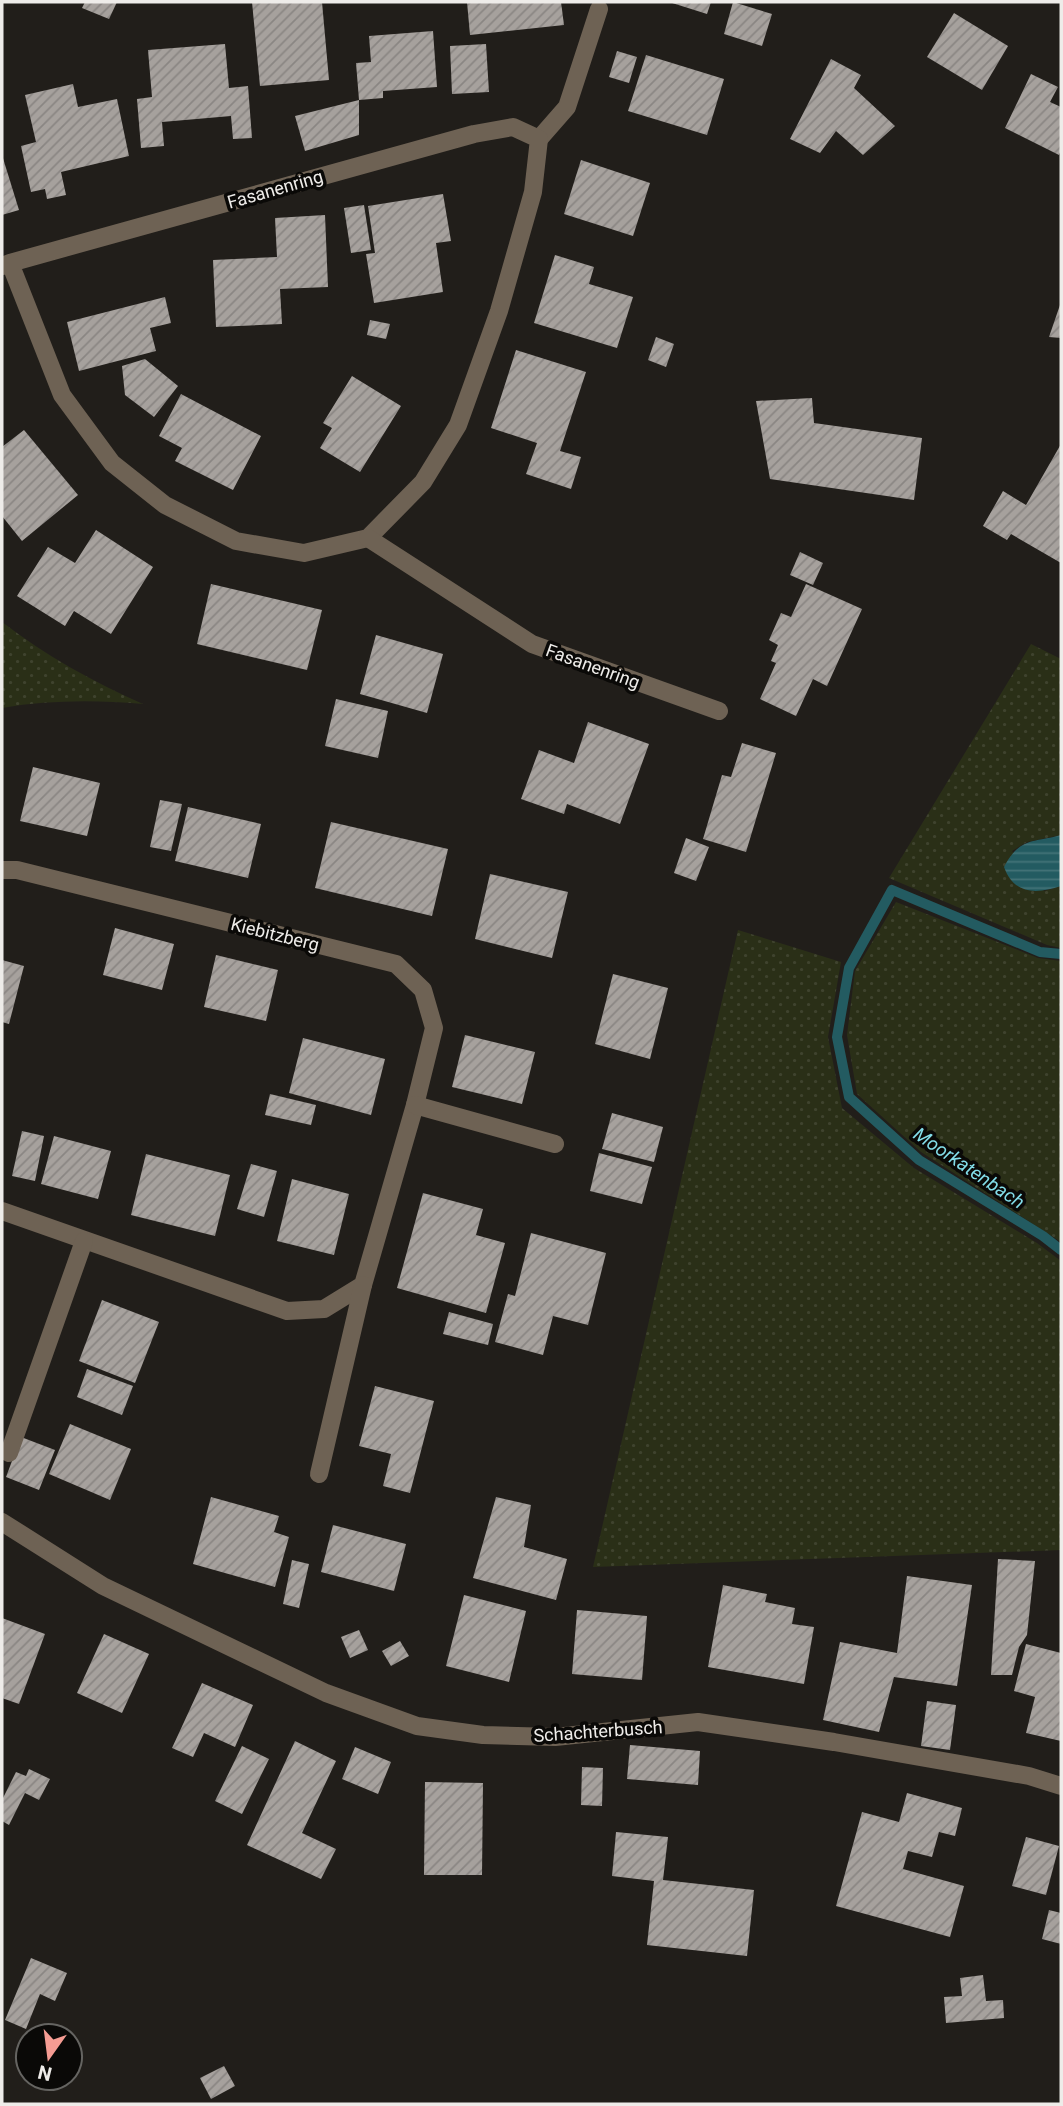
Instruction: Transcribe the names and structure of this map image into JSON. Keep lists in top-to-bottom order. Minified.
{"streets":{"street":["Fasanenring","Kiebitzberg","Schachterbusch"]},"water":["Moorkatenbach"],"north":"bottom"}
